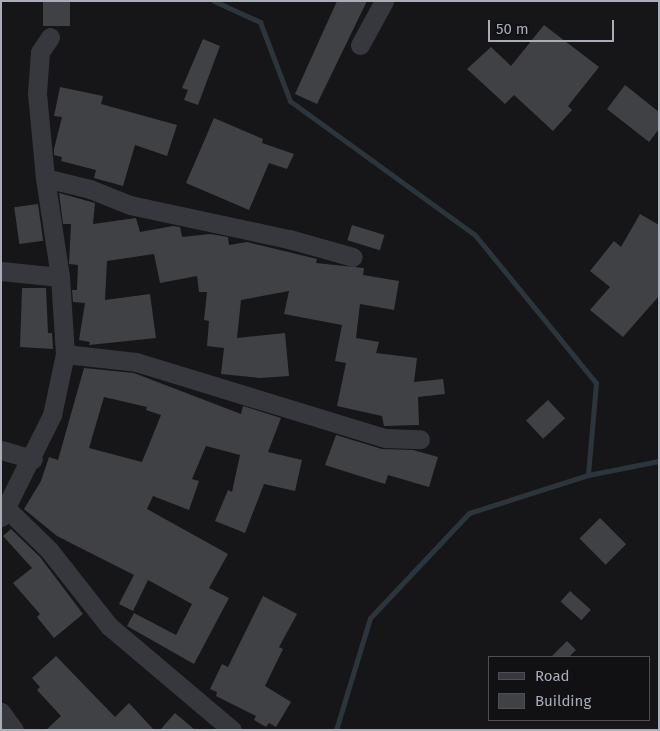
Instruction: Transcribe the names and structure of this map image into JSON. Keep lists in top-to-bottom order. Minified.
{"legend":["Road","Building"],"scale_bar":"50 m"}
